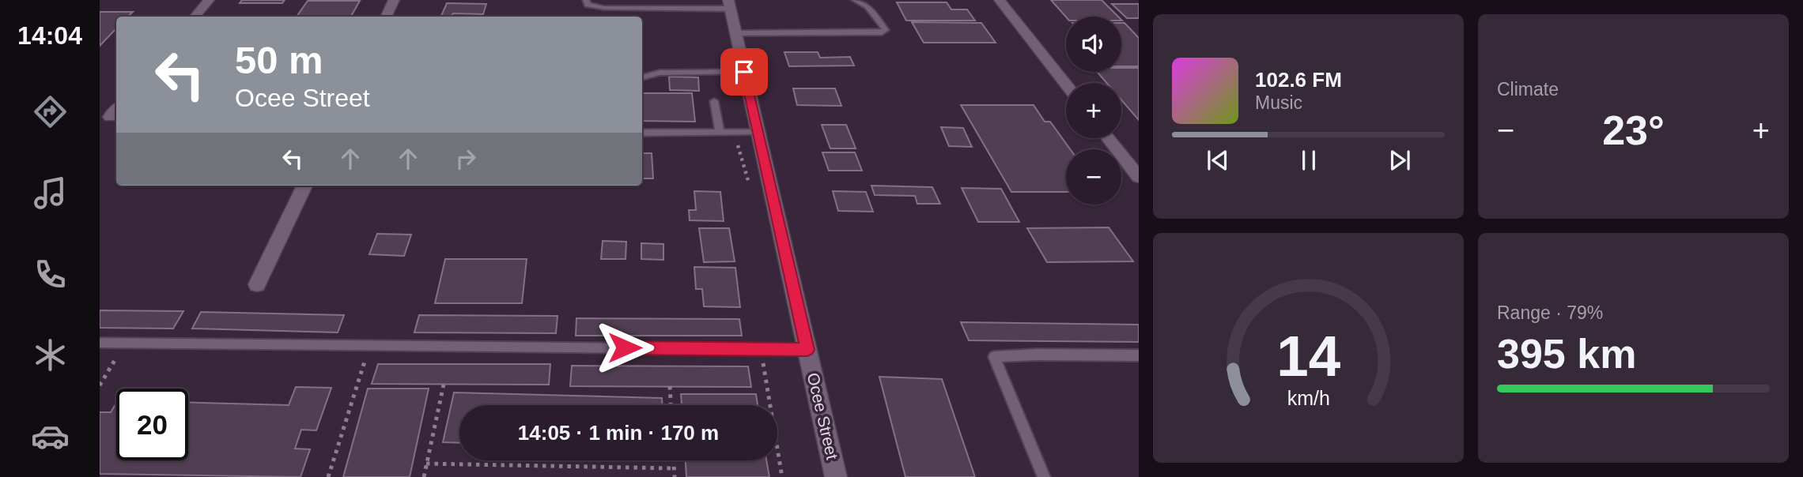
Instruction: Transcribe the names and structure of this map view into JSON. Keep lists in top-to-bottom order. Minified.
{"streets":{"street":["Ocee Street"]},"page":{"tabs":"14:04","tile":["Climate",["Range · 79%","395 km"]],"map_buttons":["+","−"],"turn":["50 m","Ocee Street"],"song":["102.6 FM","Music"],"heat":["−","23°","+"],"limit":"20","trip":"14:05 · 1 min · 170 m","gauge":["14","km/h"]}}
